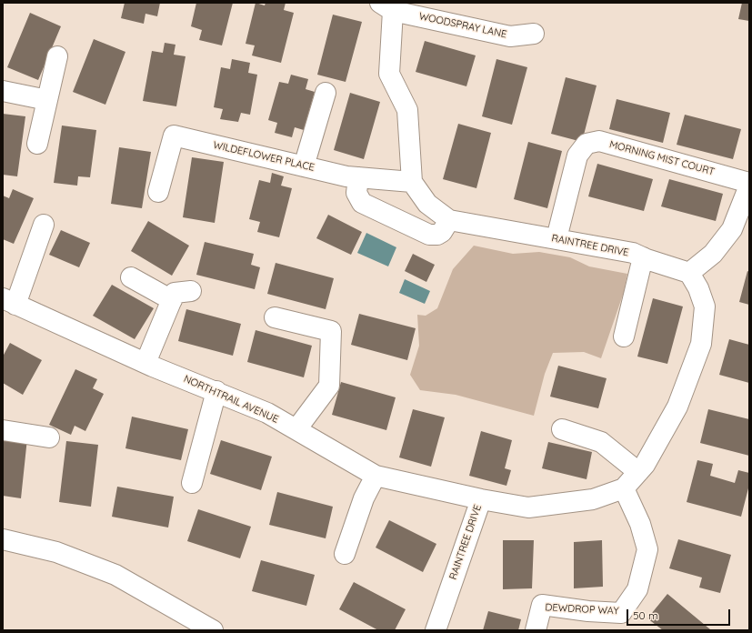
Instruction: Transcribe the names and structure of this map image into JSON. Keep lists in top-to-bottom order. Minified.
{"streets":{"street":["WOODSPRAY LANE","WILDEFLOWER PLACE","MORNING MIST COURT","RAINTREE DRIVE","NORTHTRAIL AVENUE","DEWDROP WAY"]},"crossings":[["WILDEFLOWER PLACE","RAINTREE DRIVE"],["MORNING MIST COURT","RAINTREE DRIVE"],["RAINTREE DRIVE","NORTHTRAIL AVENUE"],["RAINTREE DRIVE","DEWDROP WAY"]],"scale_bar":"50 m"}
